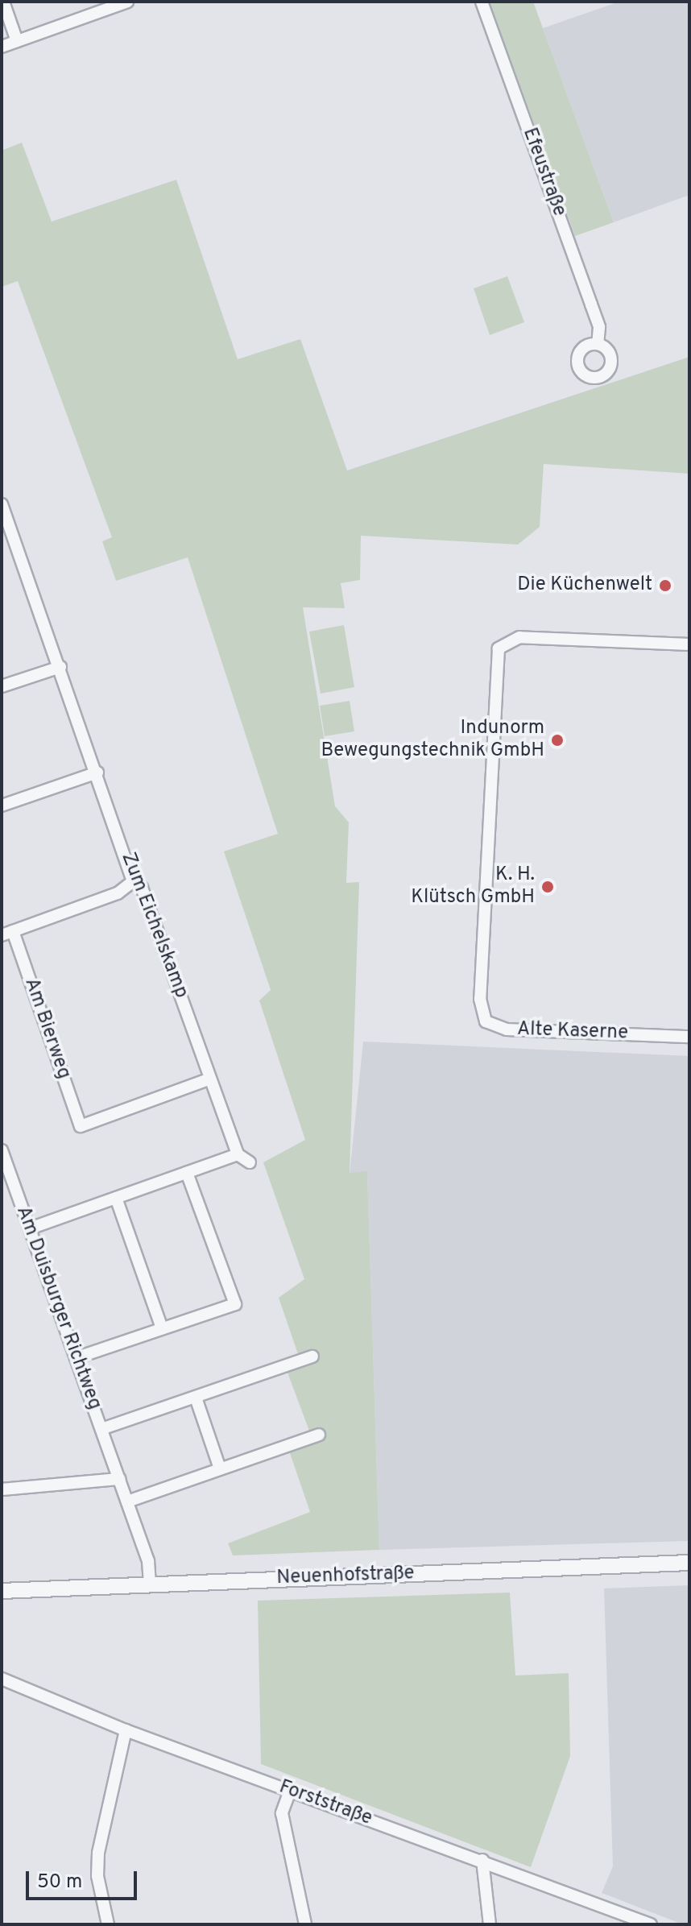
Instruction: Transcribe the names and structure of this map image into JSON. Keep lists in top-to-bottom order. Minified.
{"streets":{"street":["Efeustraße","Zum Eichelskamp","Am Bierweg","Alte Kaserne","Am Duisburger Richtweg","Neuenhofstraße","Forststraße"]},"crossings":[["Zum Eichelskamp","Am Bierweg"],["Am Duisburger Richtweg","Neuenhofstraße"]],"places":["Die Küchenwelt","Indunorm Bewegungstechnik GmbH","K. H. Klütsch GmbH"],"scale_bar":"50 m"}
